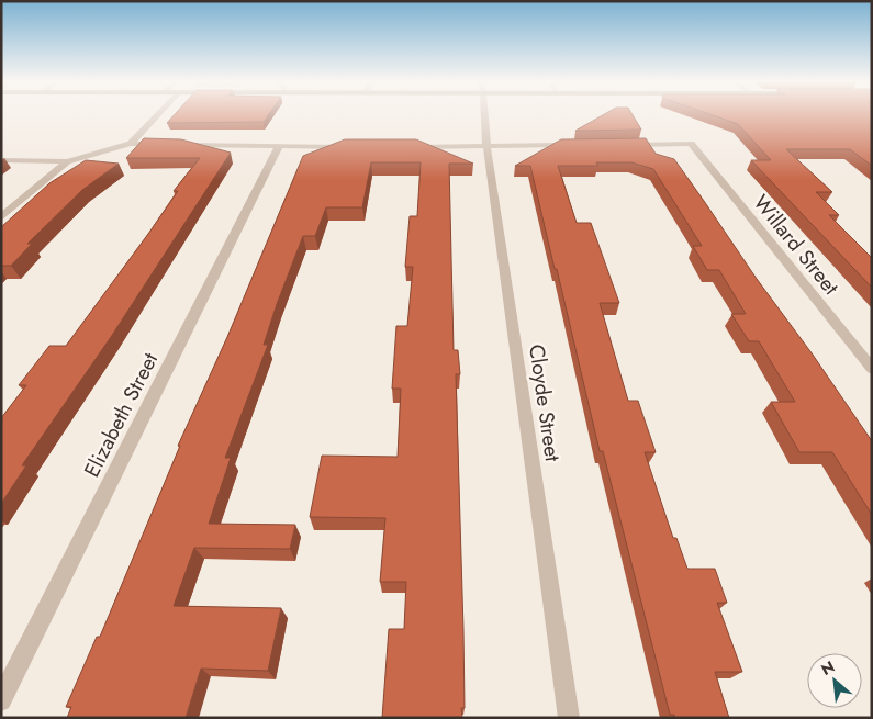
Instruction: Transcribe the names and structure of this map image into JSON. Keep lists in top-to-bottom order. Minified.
{"streets":{"street":["Willard Street","Cloyde Street","Elizabeth Street"]},"north":"top left"}
